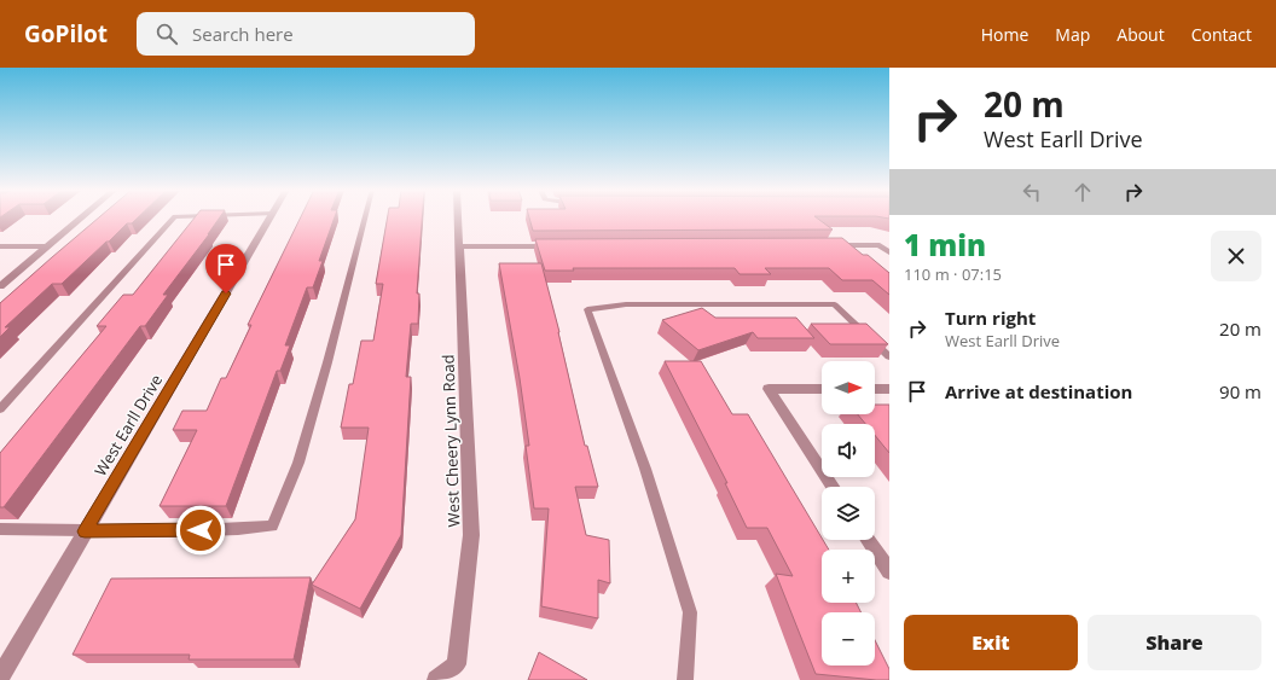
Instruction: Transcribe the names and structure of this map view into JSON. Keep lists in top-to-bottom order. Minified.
{"streets":{"street":["West Earll Drive","West Cheery Lynn Road"]},"north":"right","page":{"header":"GoPilot","search":"Search here","nav":["Home","Map","About","Contact"],"turn":["20 m","West Earll Drive"],"heading":["1 min","110 m · 07:15"],"list":[{"name":"Turn right","note":"West Earll Drive","value":"20 m"},{"name":"Arrive at destination","value":"90 m"}],"map_buttons":["+","−"],"buttons":["Exit","Share"]}}
